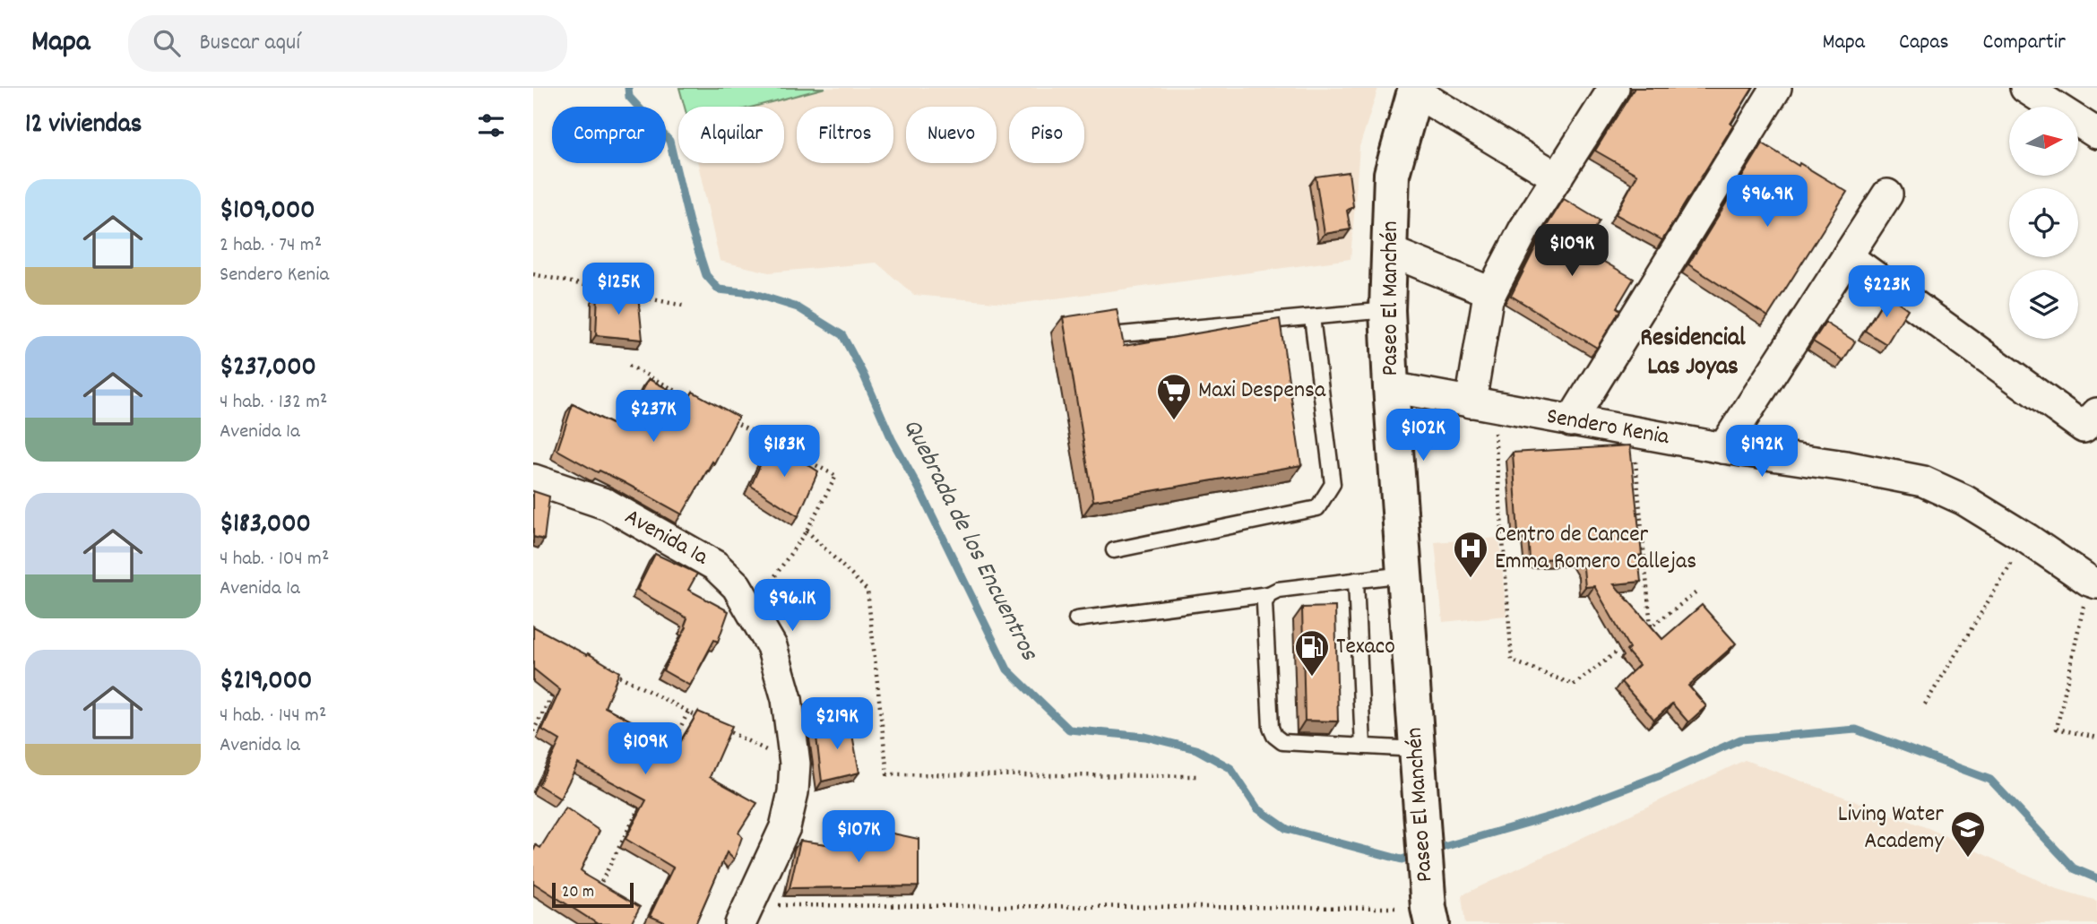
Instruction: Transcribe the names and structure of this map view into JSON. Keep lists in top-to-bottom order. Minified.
{"streets":{"street":["Paseo El Manchén","Sendero Kenia","Avenida 1a"]},"crossings":[["Paseo El Manchén","Sendero Kenia"]],"districts":["Residencial Las Joyas"],"water":["Quebrada de los Encuentros"],"places":{"supermarket":["Maxi Despensa"],"hospital":["Centro de Cancer Emma Romero Callejas"],"fuel station":["Texaco"],"school or university":["Living Water Academy"]},"scale_bar":"20 m","north":"right","page":{"header":"Mapa","search":"Buscar aquí","nav":["Mapa","Capas","Compartir"],"heading":"12 viviendas","chip":["Comprar","Alquilar","Filtros","Nuevo","Piso"],"list":[{"name":"$109,000","note":"2 hab. · 74 m² · Sendero Kenia"},{"name":"$237,000","note":"4 hab. · 132 m² · Avenida 1a"},{"name":"$183,000","note":"4 hab. · 104 m² · Avenida 1a"},{"name":"$219,000","note":"4 hab. · 144 m² · Avenida 1a"}],"price":["$96.9K","$109K","$125K","$223K","$237K","$102K","$183K","$192K","$96.1K","$219K","$109K","$107K"],"scale":"20 m"}}
